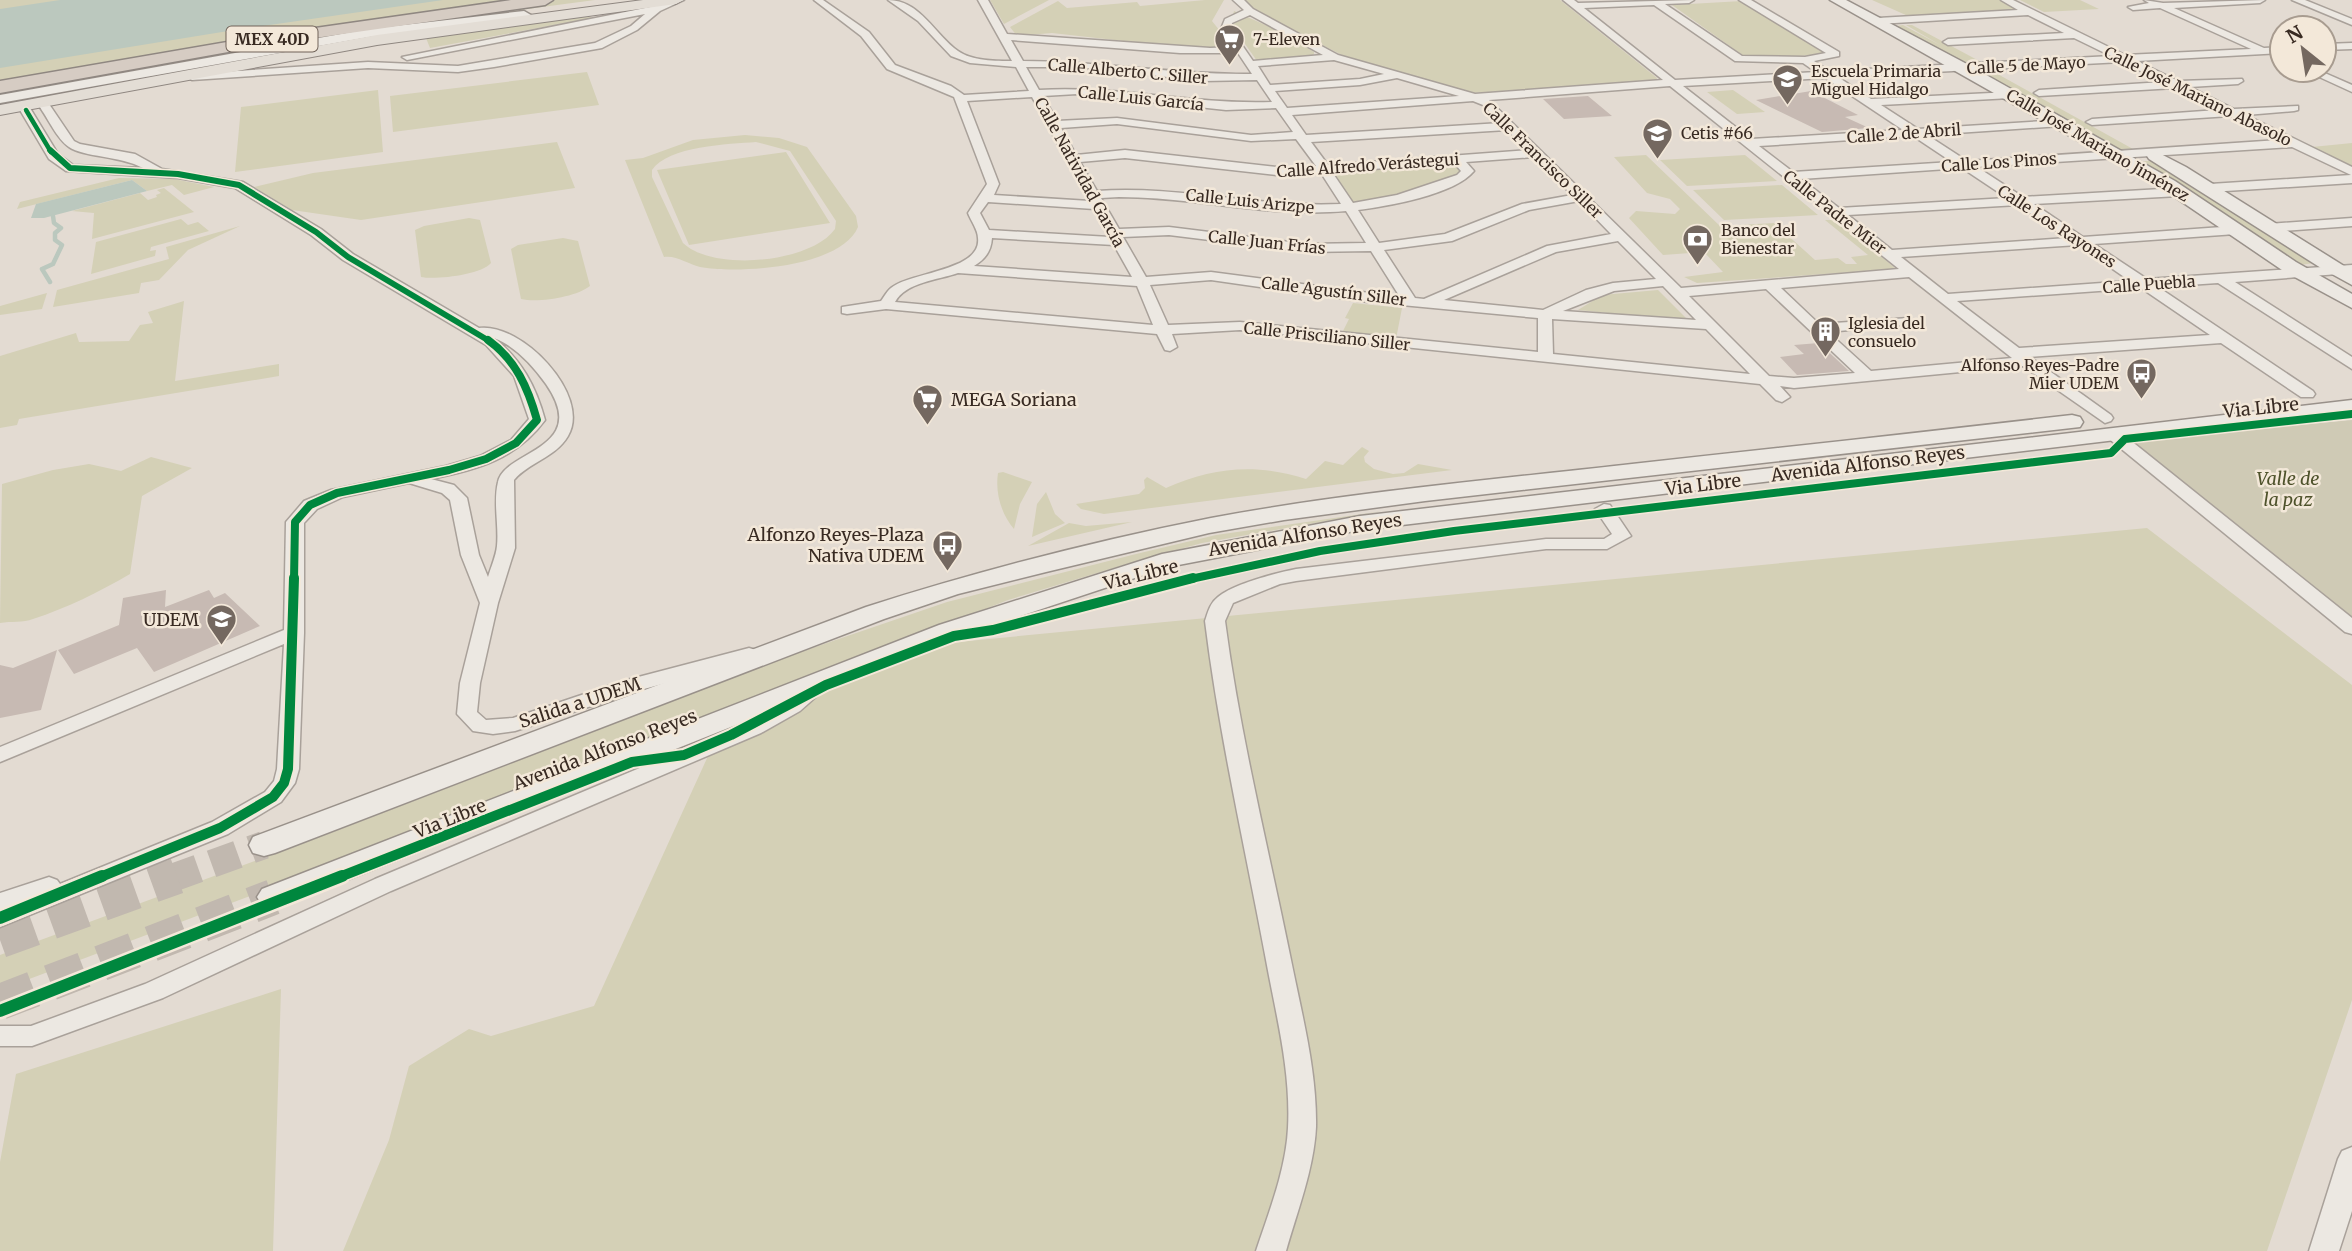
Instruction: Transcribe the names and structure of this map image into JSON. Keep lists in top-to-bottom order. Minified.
{"streets":{"highway":["MEX 40D"],"main road":["Calle José Mariano Jiménez","Avenida Alfonso Reyes"],"street":["Calle 5 de Mayo","Calle Alberto C. Siller","Calle José Mariano Abasolo","Calle Luis García","Calle 2 de Abril","Calle Francisco Siller","Calle Los Pinos","Calle Alfredo Verástegui","Calle Natividad García","Calle Luis Arizpe","Calle Padre Mier","Calle Los Rayones","Calle Juan Frías","Calle Puebla","Calle Agustín Siller","Calle Prisciliano Siller","Salida a UDEM"],"cycle path":["Via Libre"]},"crossings":[["Calle 5 de Mayo","Calle José Mariano Abasolo"],["Calle 5 de Mayo","Calle Luis García"],["Calle 5 de Mayo","Calle José Mariano Jiménez"],["Calle 5 de Mayo","Calle Francisco Siller"],["Calle 5 de Mayo","Calle Padre Mier"],["Calle 5 de Mayo","Calle Los Rayones"],["Calle Alberto C. Siller","Calle Natividad García"],["Calle José Mariano Abasolo","Calle Los Pinos"],["Calle Luis García","Calle Francisco Siller"],["Calle Luis García","Calle Natividad García"],["Calle 2 de Abril","Calle José Mariano Jiménez"],["Calle 2 de Abril","Calle Padre Mier"],["Calle 2 de Abril","Calle Los Rayones"],["Calle José Mariano Jiménez","Calle Los Pinos"],["Calle José Mariano Jiménez","Calle Puebla"],["Calle Francisco Siller","Calle Alfredo Verástegui"],["Calle Francisco Siller","Calle Juan Frías"],["Calle Francisco Siller","Calle Agustín Siller"],["Calle Francisco Siller","Calle Prisciliano Siller"],["Calle Los Pinos","Calle Padre Mier"],["Calle Los Pinos","Calle Los Rayones"],["Calle Alfredo Verástegui","Calle Natividad García"],["Calle Alfredo Verástegui","Calle Luis Arizpe"],["Calle Natividad García","Calle Luis Arizpe"],["Calle Natividad García","Calle Juan Frías"],["Calle Natividad García","Calle Agustín Siller"],["Calle Natividad García","Calle Prisciliano Siller"],["Calle Padre Mier","Calle Puebla"],["Calle Padre Mier","Calle Prisciliano Siller"],["Calle Padre Mier","Avenida Alfonso Reyes"],["Calle Los Rayones","Calle Puebla"],["Calle Los Rayones","Calle Prisciliano Siller"],["Calle Los Rayones","Avenida Alfonso Reyes"],["Avenida Alfonso Reyes","Salida a UDEM"]],"parks":["Valle de la paz"],"places":{"supermarket":["7-Eleven","MEGA Soriana"],"school or university":["Escuela Primaria Miguel Hidalgo","Cetis #66","UDEM"],"bank":["Banco del Bienestar"],"building":["Iglesia del consuelo"],"bus stop":["Alfonso Reyes-Padre Mier UDEM","Alfonzo Reyes-Plaza Nativa UDEM"]},"north":"top left"}
